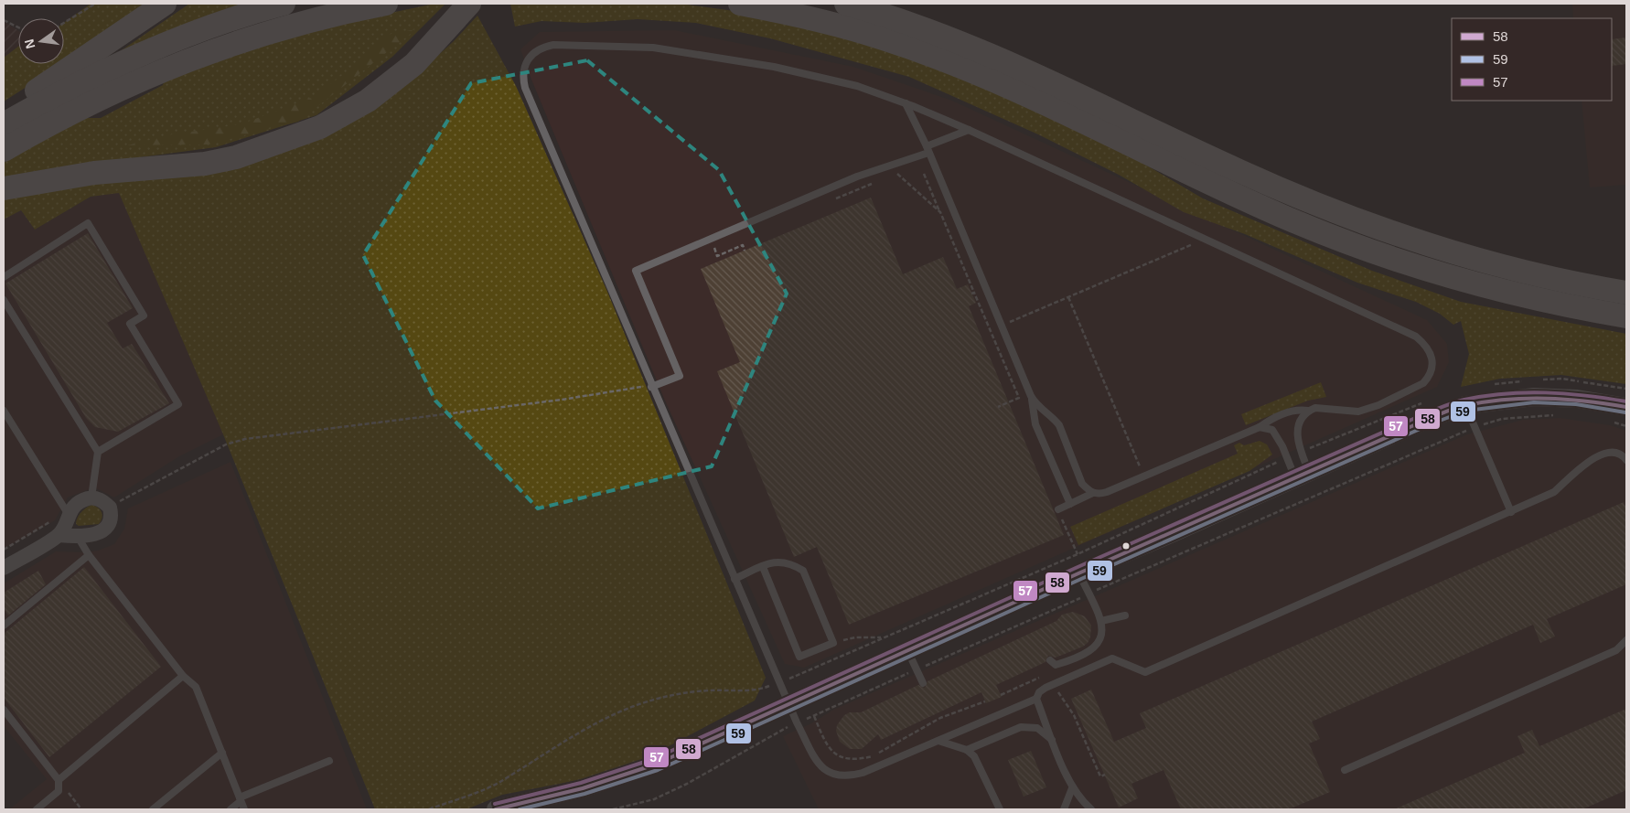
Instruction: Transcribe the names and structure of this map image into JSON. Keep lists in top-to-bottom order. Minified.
{"lines":["transit line 57","transit line 58","transit line 59"],"legend":["58","59","57"],"north":"left"}
